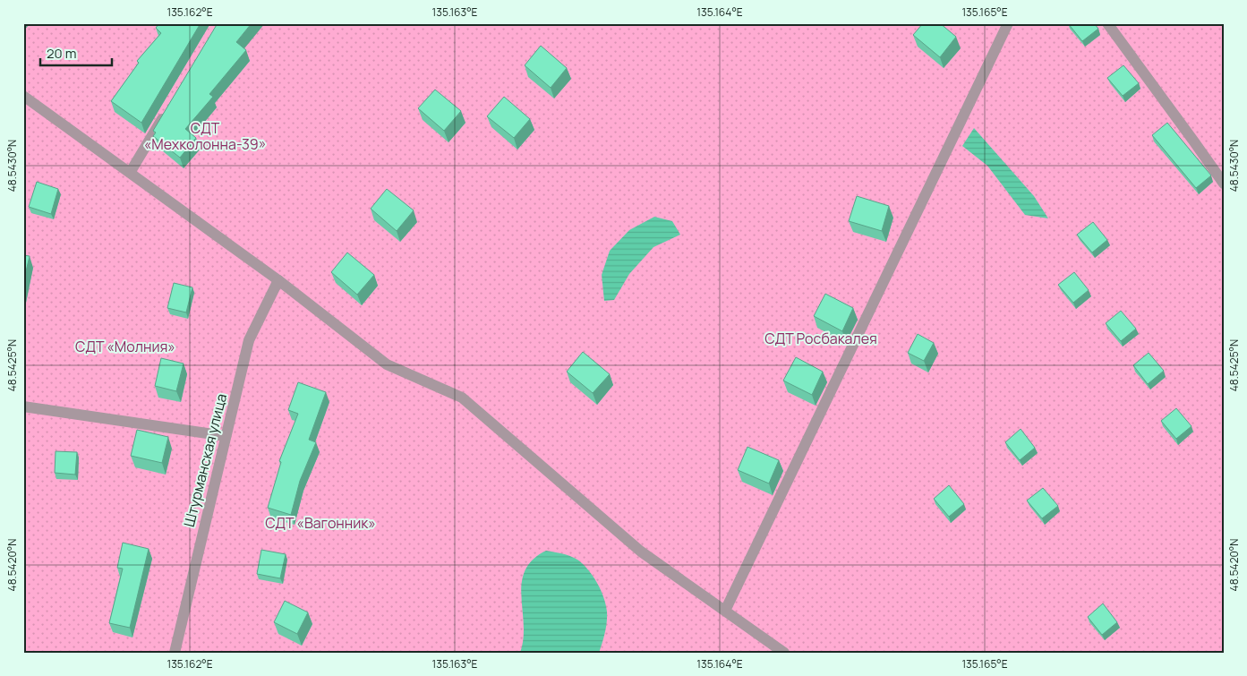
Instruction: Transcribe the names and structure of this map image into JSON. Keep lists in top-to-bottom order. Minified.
{"streets":{"street":["Штурманская улица"]},"parks":["СДТ «Мехколонна-39»","СДТ Росбакалея","СДТ «Молния»","СДТ «Вагонник»"],"scale_bar":"20 m","coordinates":["135.162°E","135.163°E","135.164°E","135.165°E","48.5430°N","48.5425°N","48.5420°N"]}
